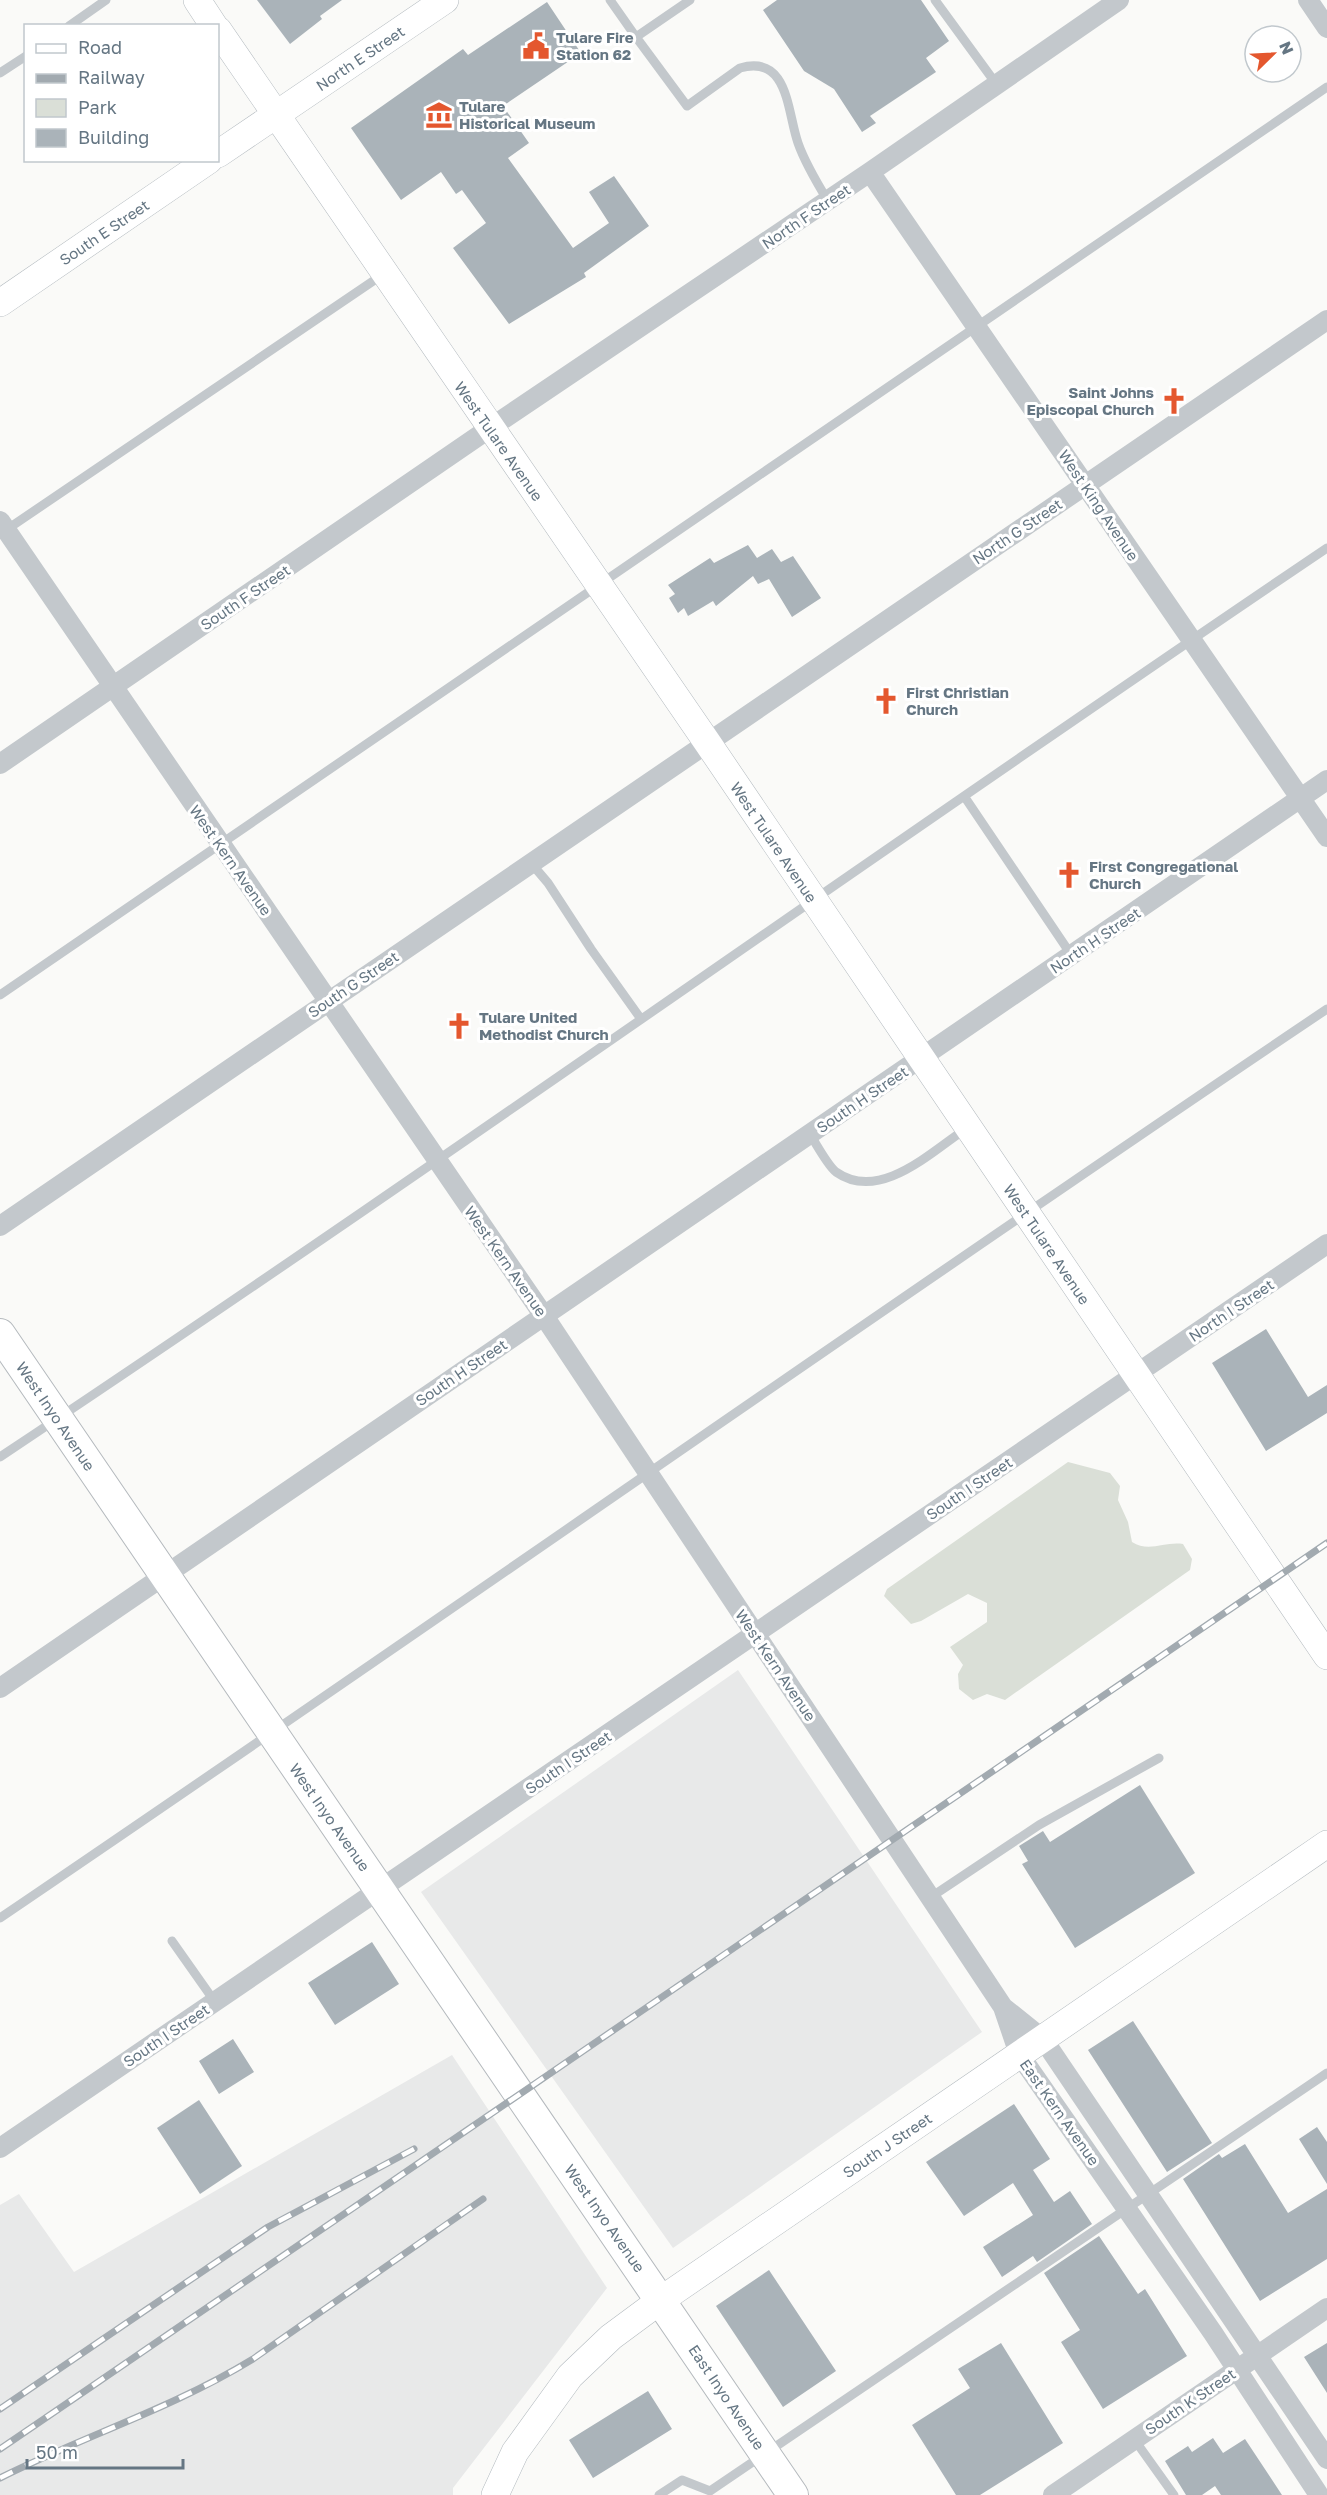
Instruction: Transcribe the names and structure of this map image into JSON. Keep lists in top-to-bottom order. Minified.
{"streets":{"main road":["North E Street","South E Street","West Tulare Avenue","West Inyo Avenue","South J Street","East Inyo Avenue"],"street":["North F Street","West King Avenue","North G Street","South F Street","West Kern Avenue","North H Street","South G Street","South H Street","North I Street","South I Street","East Kern Avenue","South K Street"]},"crossings":[["North E Street","West Tulare Avenue"],["North F Street","West Tulare Avenue"],["North F Street","West King Avenue"],["North F Street","South F Street"],["West Tulare Avenue","North G Street"],["West Tulare Avenue","South F Street"],["West Tulare Avenue","North H Street"],["West Tulare Avenue","South G Street"],["West Tulare Avenue","South H Street"],["West Tulare Avenue","North I Street"],["West Tulare Avenue","South I Street"],["West King Avenue","North G Street"],["West King Avenue","North H Street"],["North G Street","South G Street"],["South F Street","West Kern Avenue"],["West Kern Avenue","South G Street"],["West Kern Avenue","South H Street"],["West Kern Avenue","South I Street"],["West Kern Avenue","East Kern Avenue"],["North H Street","South H Street"],["South H Street","West Inyo Avenue"],["North I Street","South I Street"],["West Inyo Avenue","South I Street"],["West Inyo Avenue","South J Street"],["West Inyo Avenue","East Inyo Avenue"],["East Kern Avenue","South J Street"],["East Kern Avenue","South K Street"],["South J Street","East Inyo Avenue"]],"places":{"public building":["Tulare Fire Station 62"],"museum":["Tulare Historical Museum"],"church":["Saint Johns Episcopal Church","First Christian Church","First Congregational Church","Tulare United Methodist Church"]},"legend":["Road","Railway","Park","Building"],"scale_bar":"50 m","north":"top right"}
